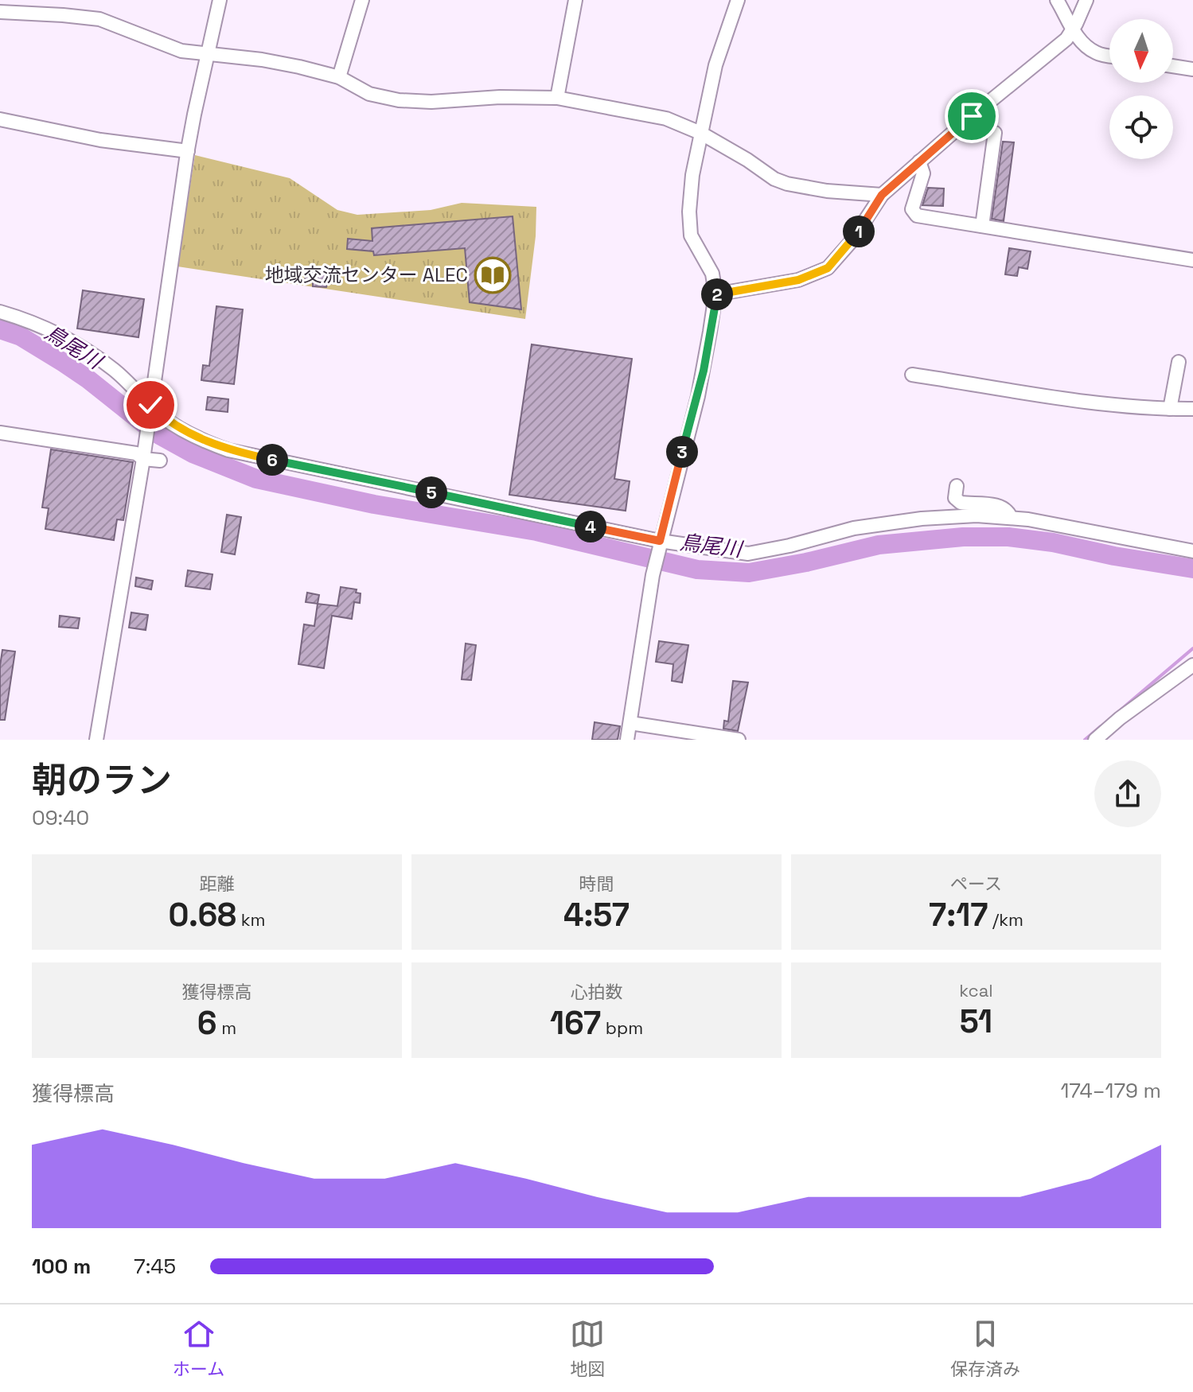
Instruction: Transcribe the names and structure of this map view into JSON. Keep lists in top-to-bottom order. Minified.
{"water":["鳥尾川"],"places":{"library":["地域交流センター ALEC"]},"north":"bottom","page":{"pins":["1","2","3","6","5","4"],"heading":["朝のラン","09:40"],"stats":[["距離","0.68 km"],["時間","4:57"],["ペース","7:17 /km"],["獲得標高","6 m"],["心拍数","167 bpm"],["kcal","51"]],"chart":["獲得標高","174–179 m"],"list":[{"name":"100 m","note":"7:45"}],"tabs":["ホーム","地図","保存済み"]}}
